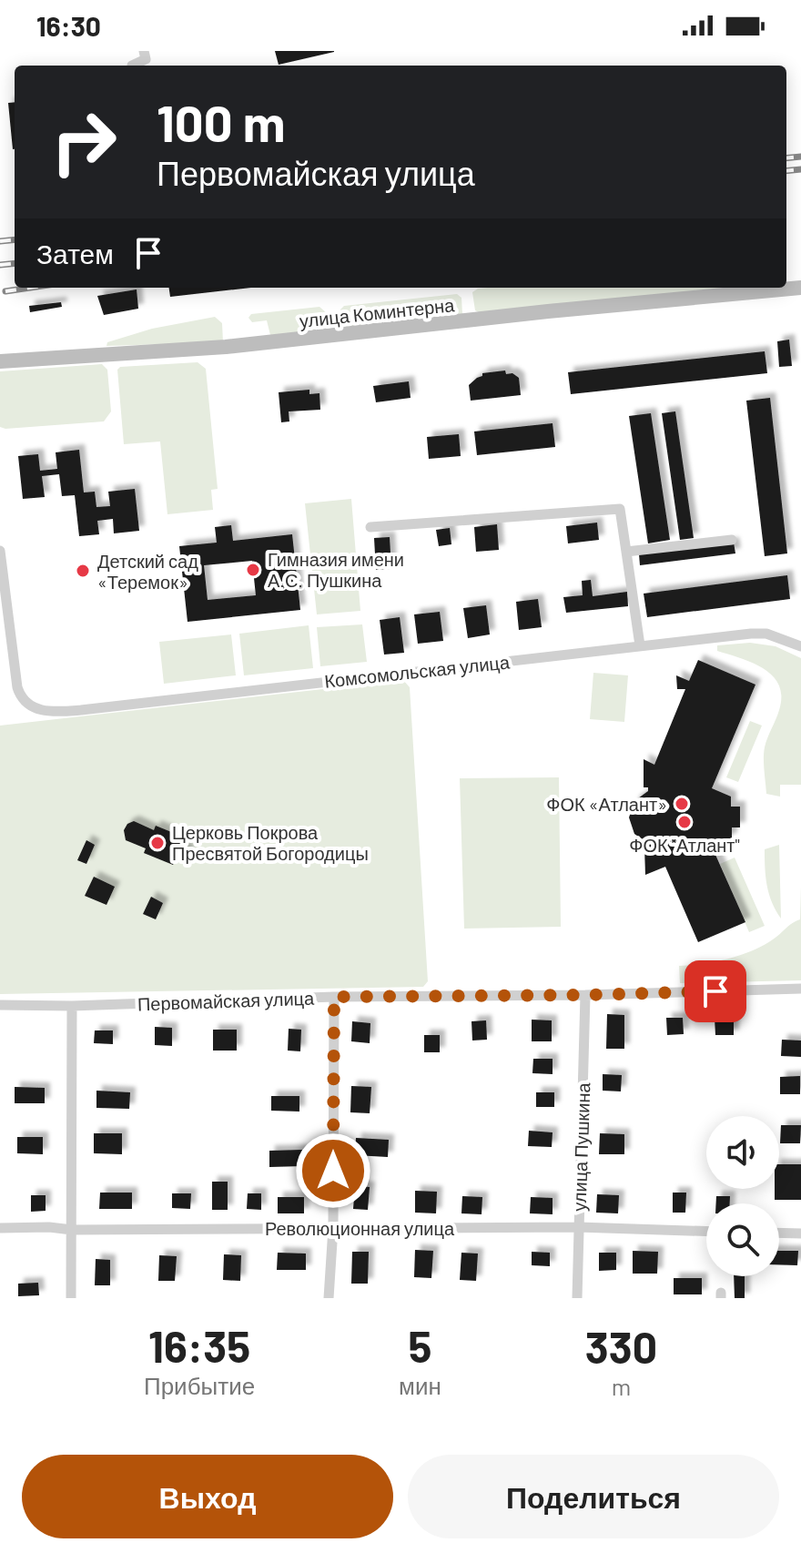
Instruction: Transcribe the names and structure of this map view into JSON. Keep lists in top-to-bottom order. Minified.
{"streets":{"street":["улица Коминтерна","Комсомольская улица","Первомайская улица","улица Пушкина","Революционная улица"]},"crossings":[["Первомайская улица","улица Пушкина"],["улица Пушкина","Революционная улица"]],"places":["Гимназия имени А.С. Пушкина","Детский сад «Теремок»","ФОК «Атлант»","ФОК \"Атлант\"","Церковь Покрова Пресвятой Богородицы"],"page":{"status":"16:30","turn":["100 m","Первомайская улица"],"then":"Затем","eta":["16:35","Прибытие","5","мин","330","m"],"buttons":["Выход","Поделиться"]}}
